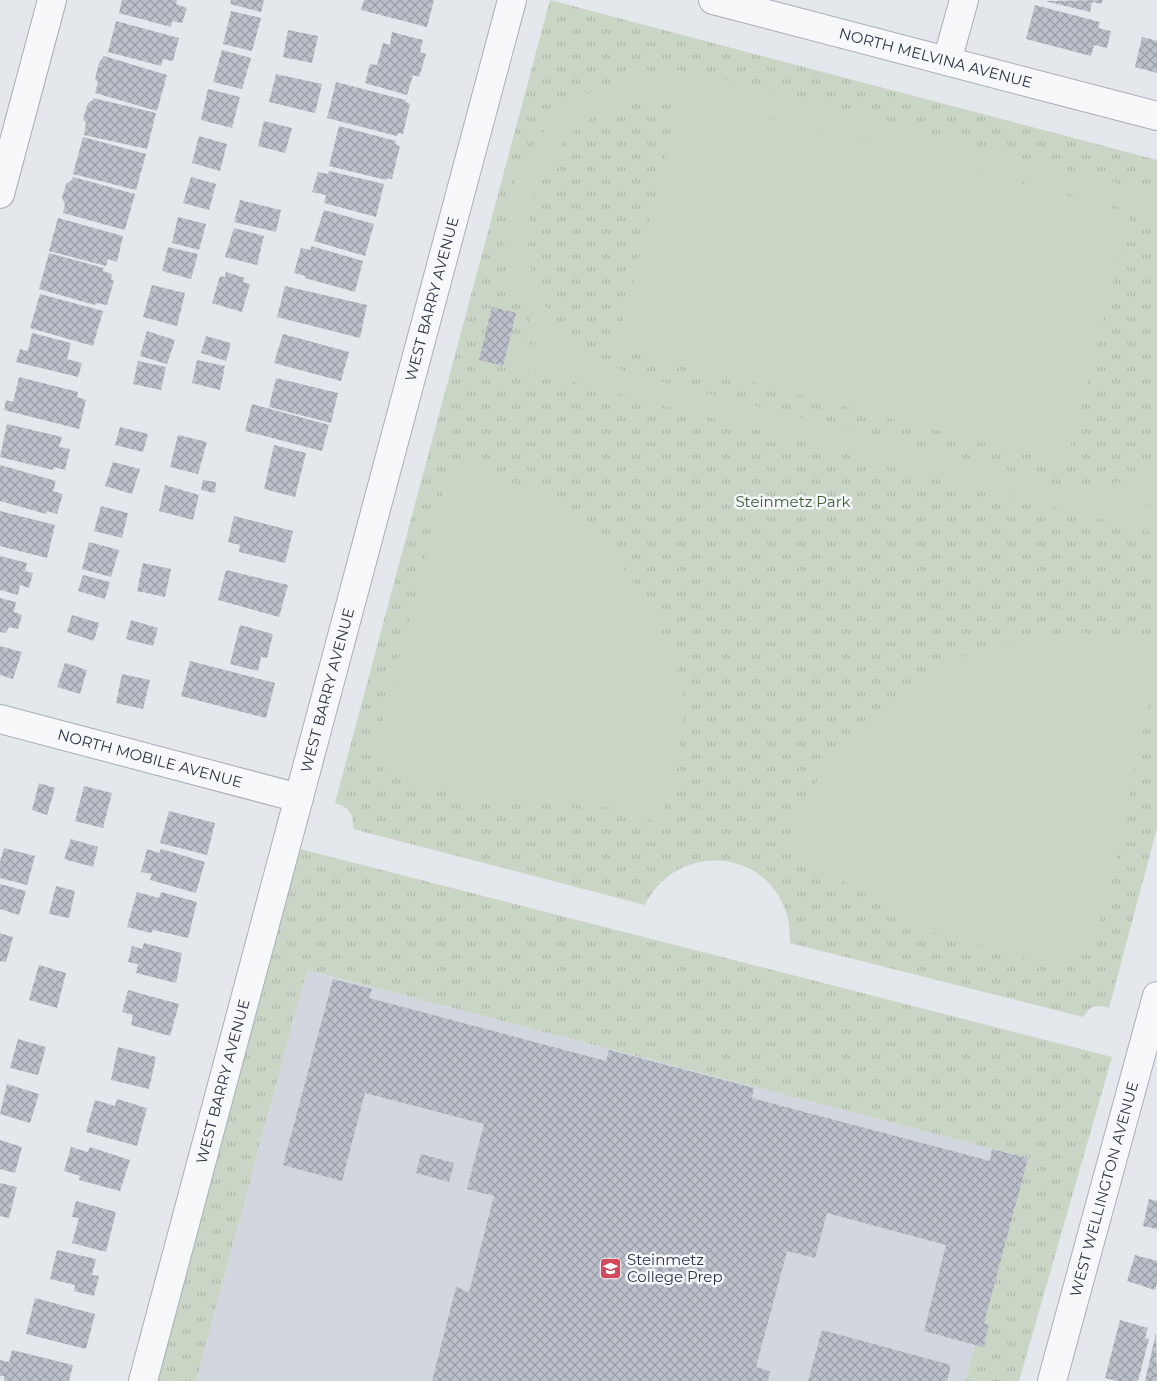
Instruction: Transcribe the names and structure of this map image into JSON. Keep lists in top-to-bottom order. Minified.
{"streets":{"street":["NORTH MELVINA AVENUE","WEST BARRY AVENUE","NORTH MOBILE AVENUE","WEST WELLINGTON AVENUE"]},"crossings":[["WEST BARRY AVENUE","NORTH MOBILE AVENUE"]],"parks":["Steinmetz Park"],"places":{"school or university":["Steinmetz College Prep"]}}
